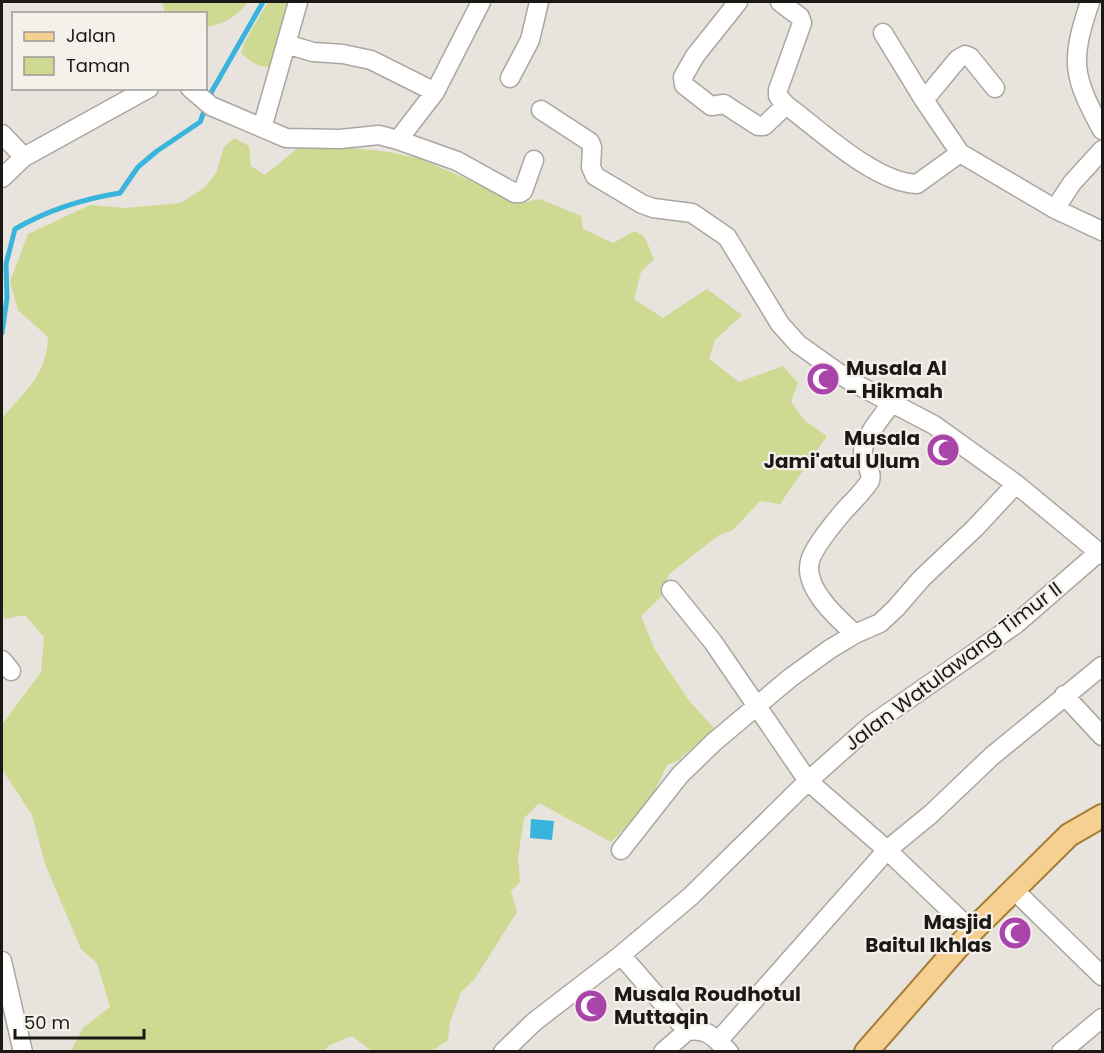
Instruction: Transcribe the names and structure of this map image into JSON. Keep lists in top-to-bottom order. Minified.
{"streets":{"street":["Jalan Watulawang Timur II"]},"places":{"mosque":["Musala Al - Hikmah","Musala Jami'atul Ulum","Masjid Baitul Ikhlas","Musala Roudhotul Muttaqin"]},"legend":["Jalan","Taman"],"scale_bar":"50 m"}
